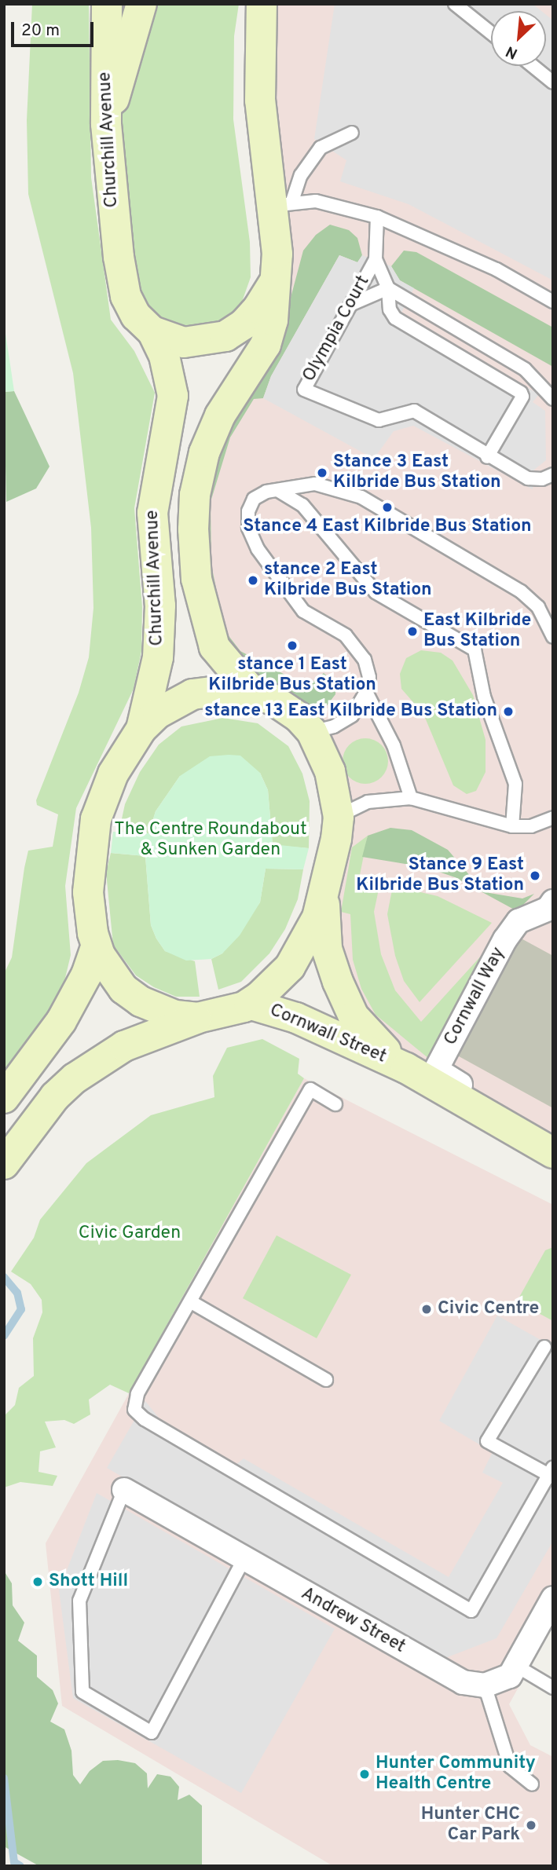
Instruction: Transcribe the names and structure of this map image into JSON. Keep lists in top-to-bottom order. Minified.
{"streets":{"street":["Churchill Avenue","Cornwall Way","Cornwall Street","Andrew Street"],"lane":["Olympia Court"]},"crossings":[["Cornwall Way","Cornwall Street"]],"parks":["The Centre Roundabout & Sunken Garden","Civic Garden"],"places":["Stance 3 East Kilbride Bus Station","Stance 4 East Kilbride Bus Station","stance 2 East Kilbride Bus Station","East Kilbride Bus Station","stance 1 East Kilbride Bus Station","stance 13 East Kilbride Bus Station","Stance 9 East Kilbride Bus Station","Civic Centre","Shott Hill","Hunter Community Health Centre","Hunter CHC Car Park"],"scale_bar":"20 m","north":"bottom left"}
